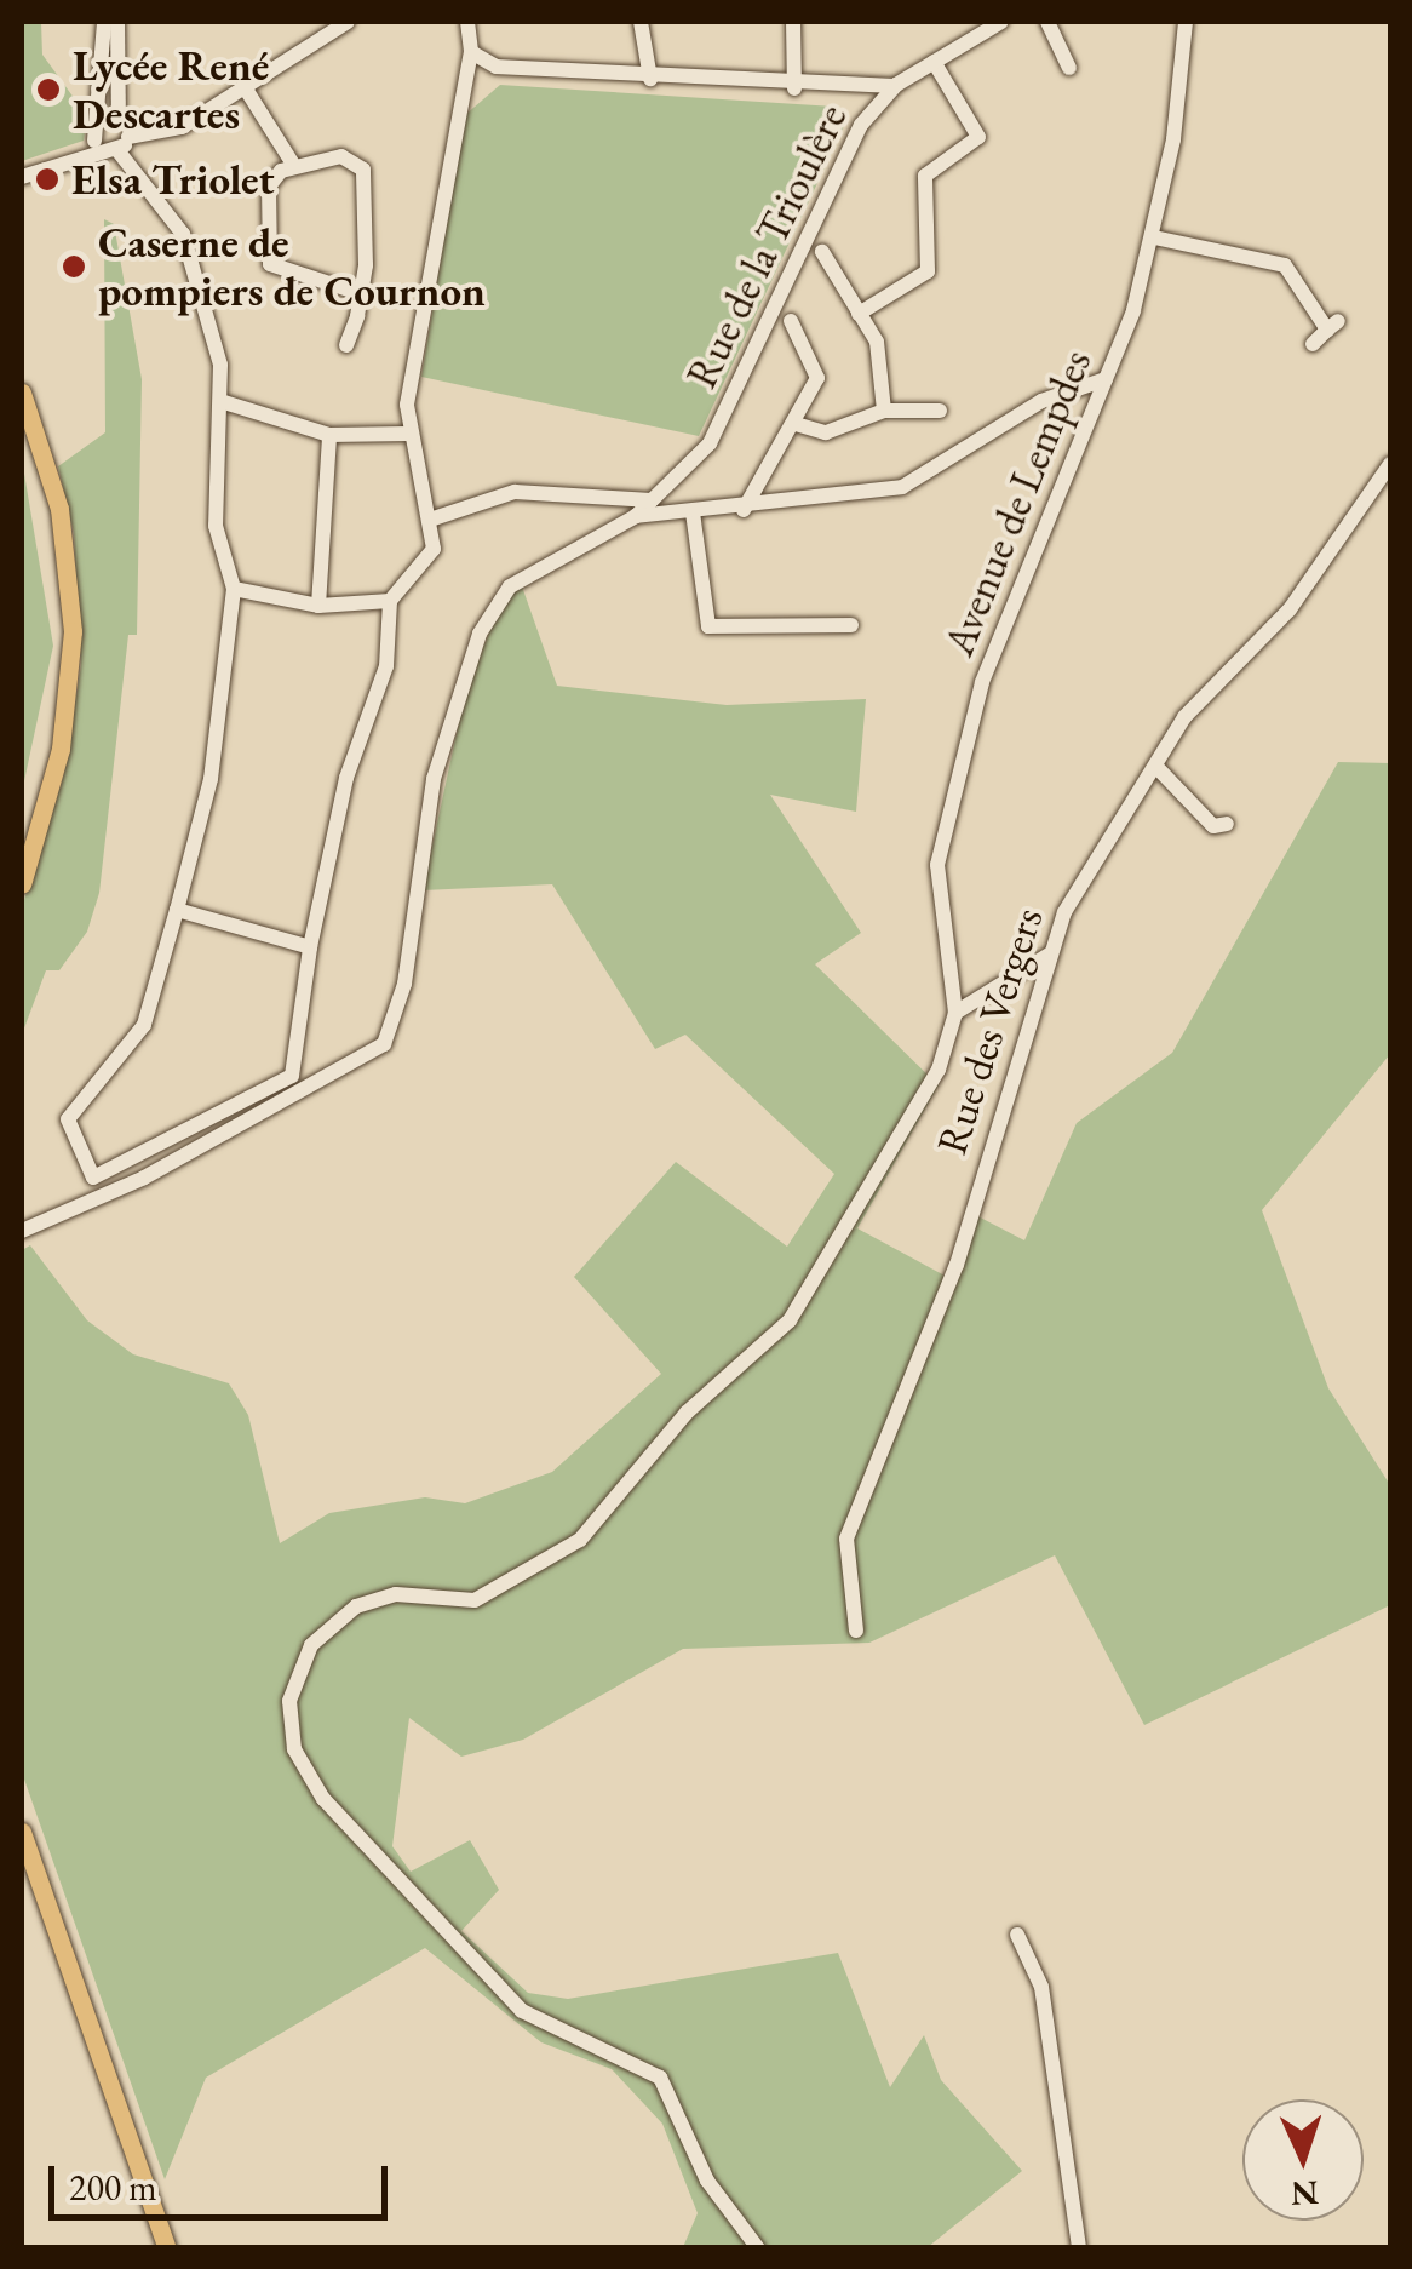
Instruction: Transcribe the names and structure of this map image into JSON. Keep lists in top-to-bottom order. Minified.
{"streets":{"street":["Rue de la Trioulère","Avenue de Lempdes","Rue des Vergers"]},"places":["Lycée René Descartes","Elsa Triolet","Caserne de pompiers de Cournon"],"scale_bar":"200 m","north":"bottom"}
